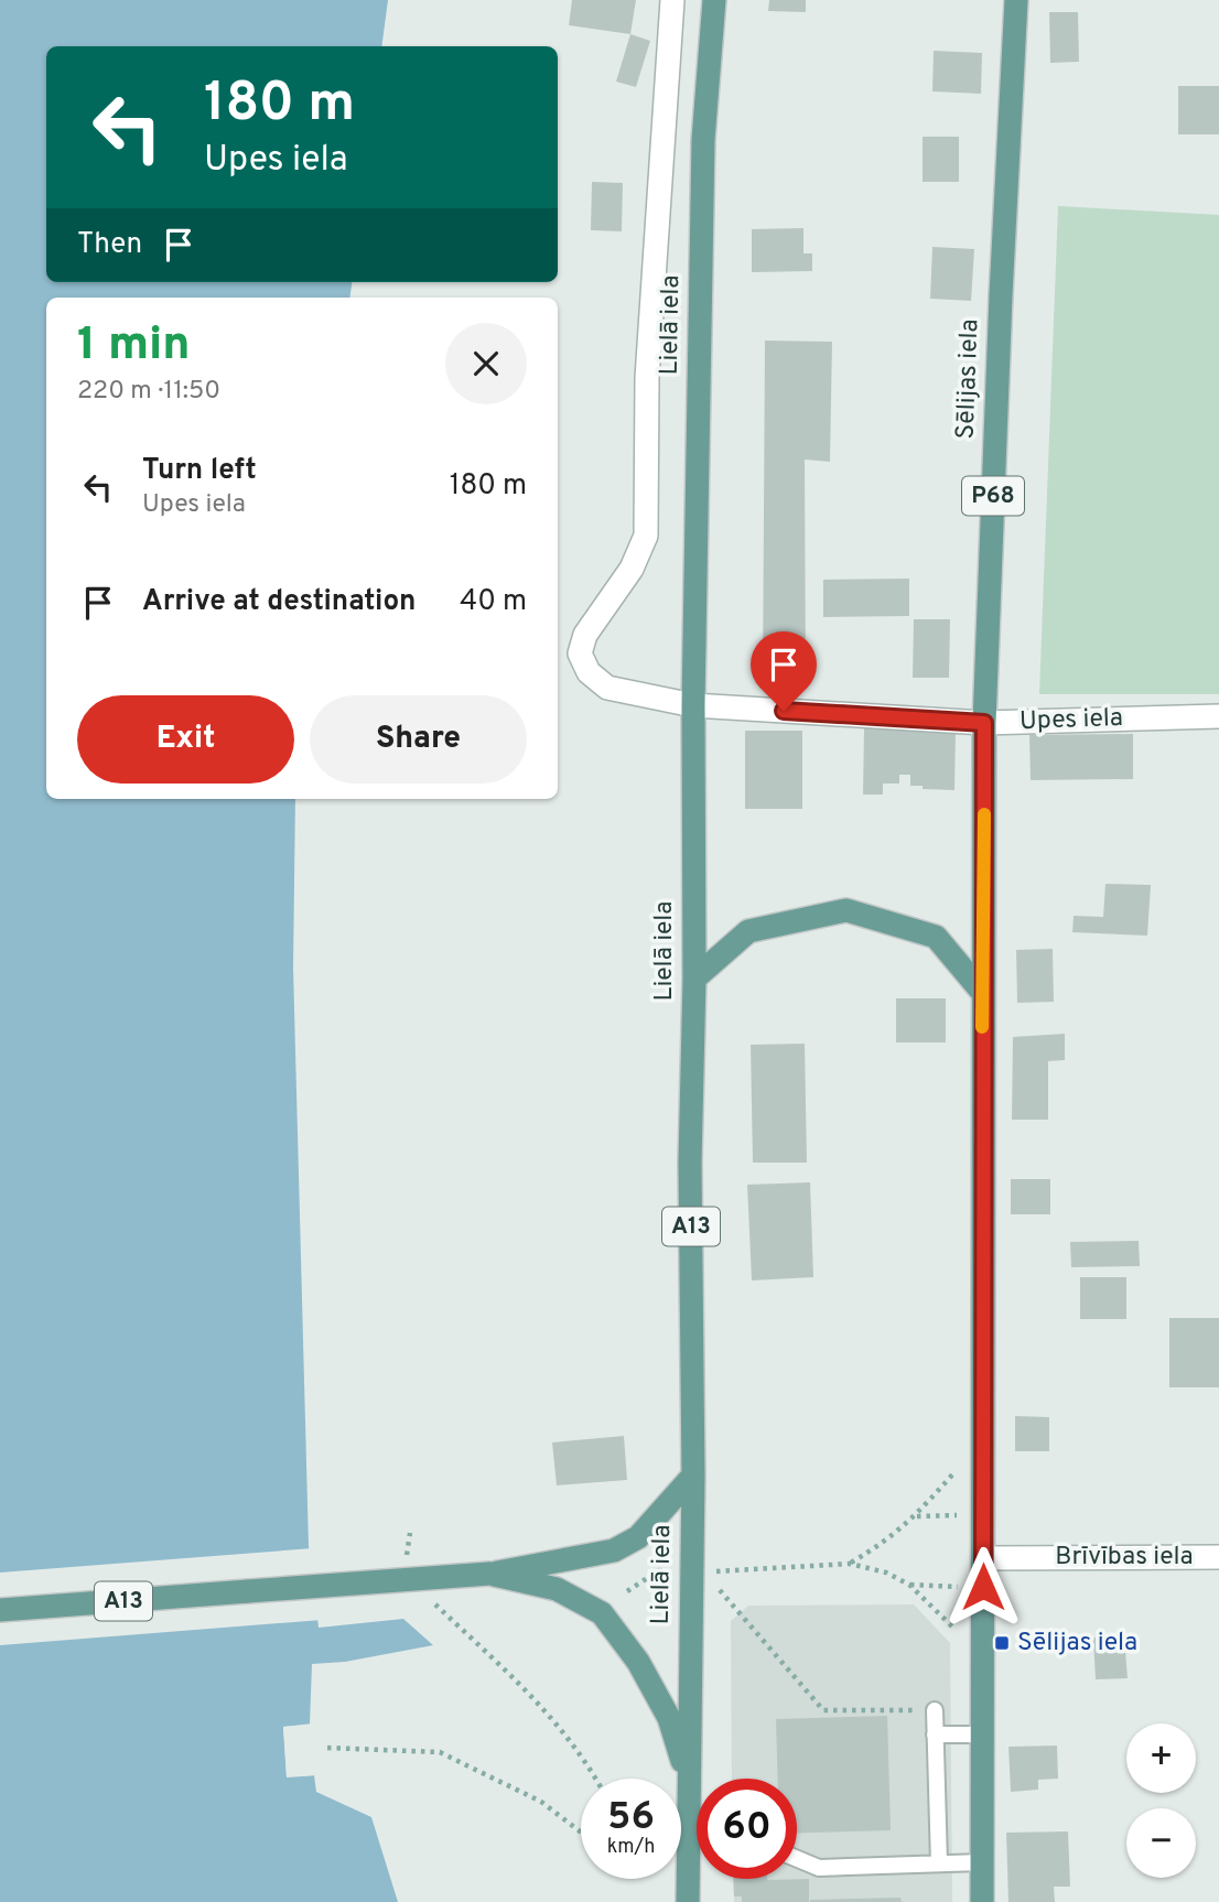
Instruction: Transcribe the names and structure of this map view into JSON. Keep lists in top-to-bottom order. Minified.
{"streets":{"main road":["Lielā iela","Sēlijas iela","P68","A13"],"street":["Upes iela","Brīvības iela"]},"crossings":[["Lielā iela","Upes iela"],["Lielā iela","A13"],["Sēlijas iela","Upes iela"],["Sēlijas iela","Brīvības iela"]],"places":{"transit":["Sēlijas iela"]},"page":{"turn":["180 m","Upes iela"],"then":"Then","heading":["1 min","220 m · 11:50"],"list":[{"name":"Turn left","note":"Upes iela","value":"180 m"},{"name":"Arrive at destination","value":"40 m"}],"buttons":["Exit","Share"],"map_buttons":["+","−"],"speed":"56 km/h","limit":"60"}}
